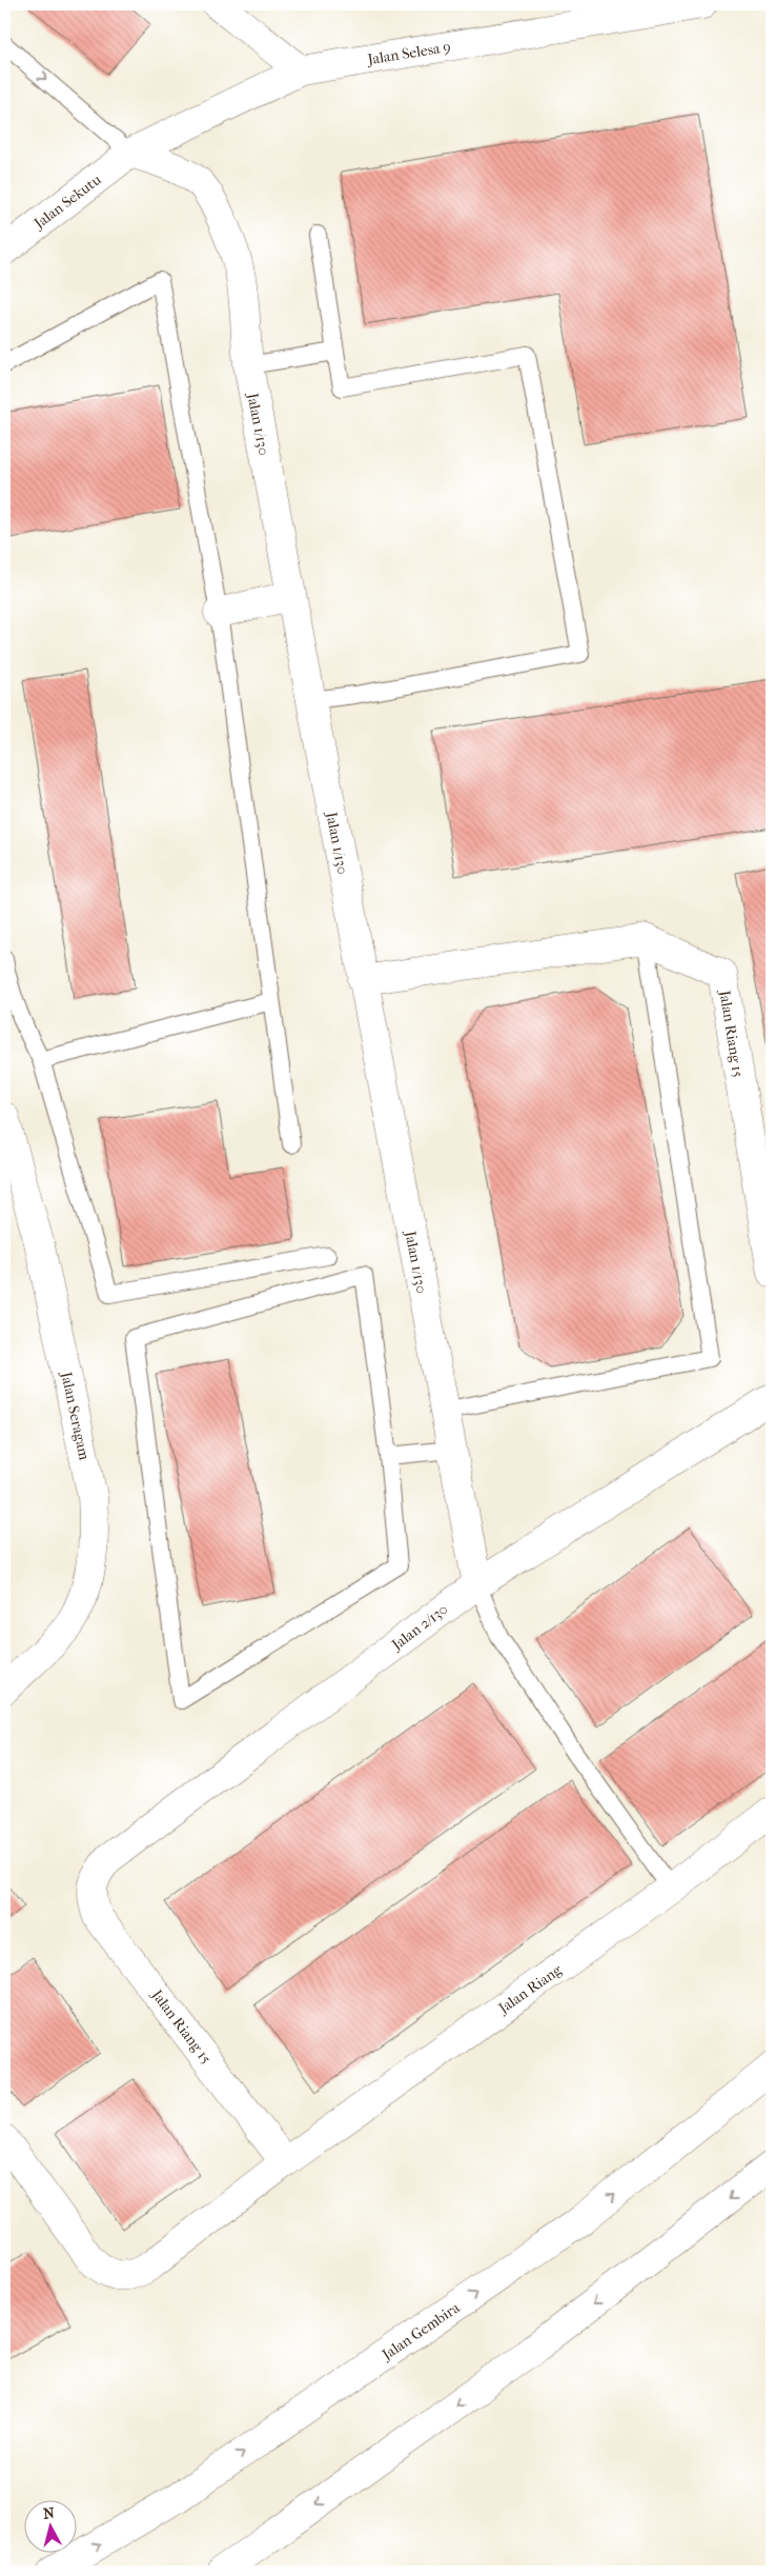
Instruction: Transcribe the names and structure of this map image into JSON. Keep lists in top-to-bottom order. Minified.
{"streets":{"street":["Jalan Selesa 9","Jalan Sekutu","Jalan 1/130","Jalan Riang 15","Jalan Seragam","Jalan 2/130","Jalan Riang","Jalan Gembira"]},"crossings":[["Jalan Selesa 9","Jalan Sekutu"],["Jalan Selesa 9","Jalan 1/130"],["Jalan Sekutu","Jalan 1/130"],["Jalan 1/130","Jalan 2/130"],["Jalan Riang 15","Jalan 2/130"],["Jalan Riang 15","Jalan Riang"]],"north":"top"}
